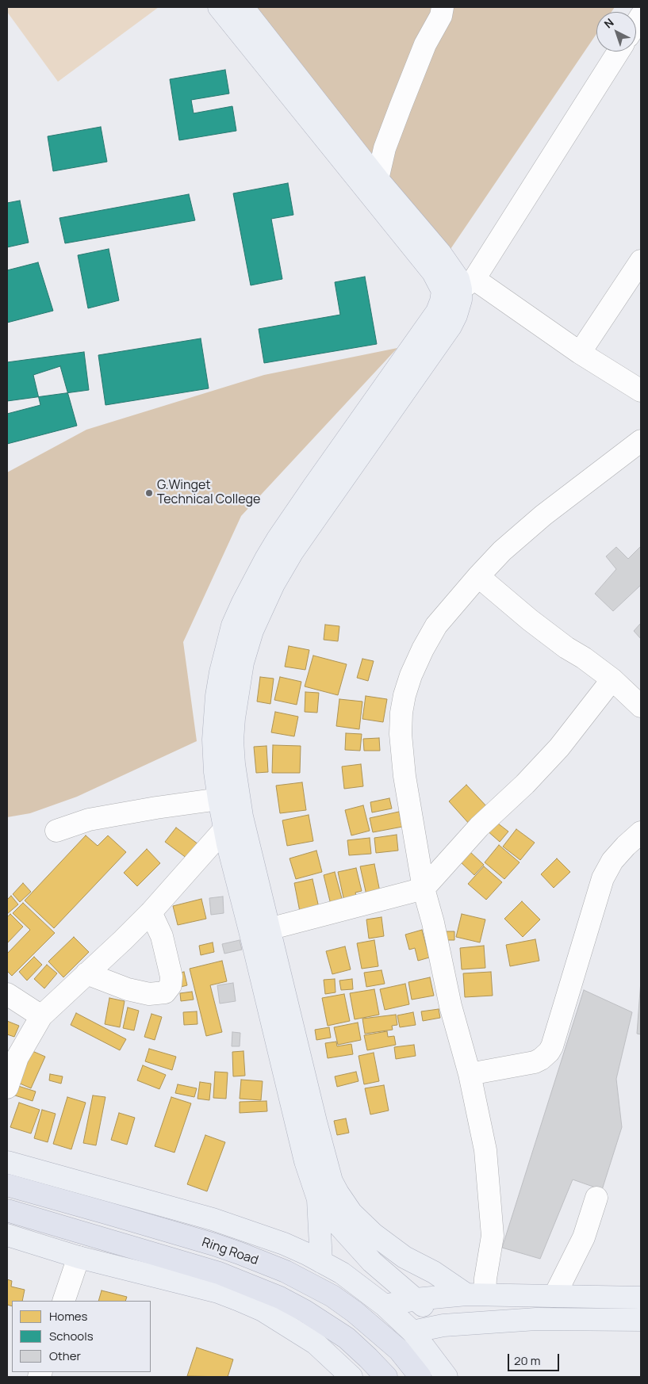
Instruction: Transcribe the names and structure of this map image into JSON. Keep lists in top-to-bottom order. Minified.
{"streets":{"highway":["Ring Road"]},"places":["G.Winget Technical College"],"legend":["Homes","Schools","Other"],"scale_bar":"20 m","north":"top left"}
